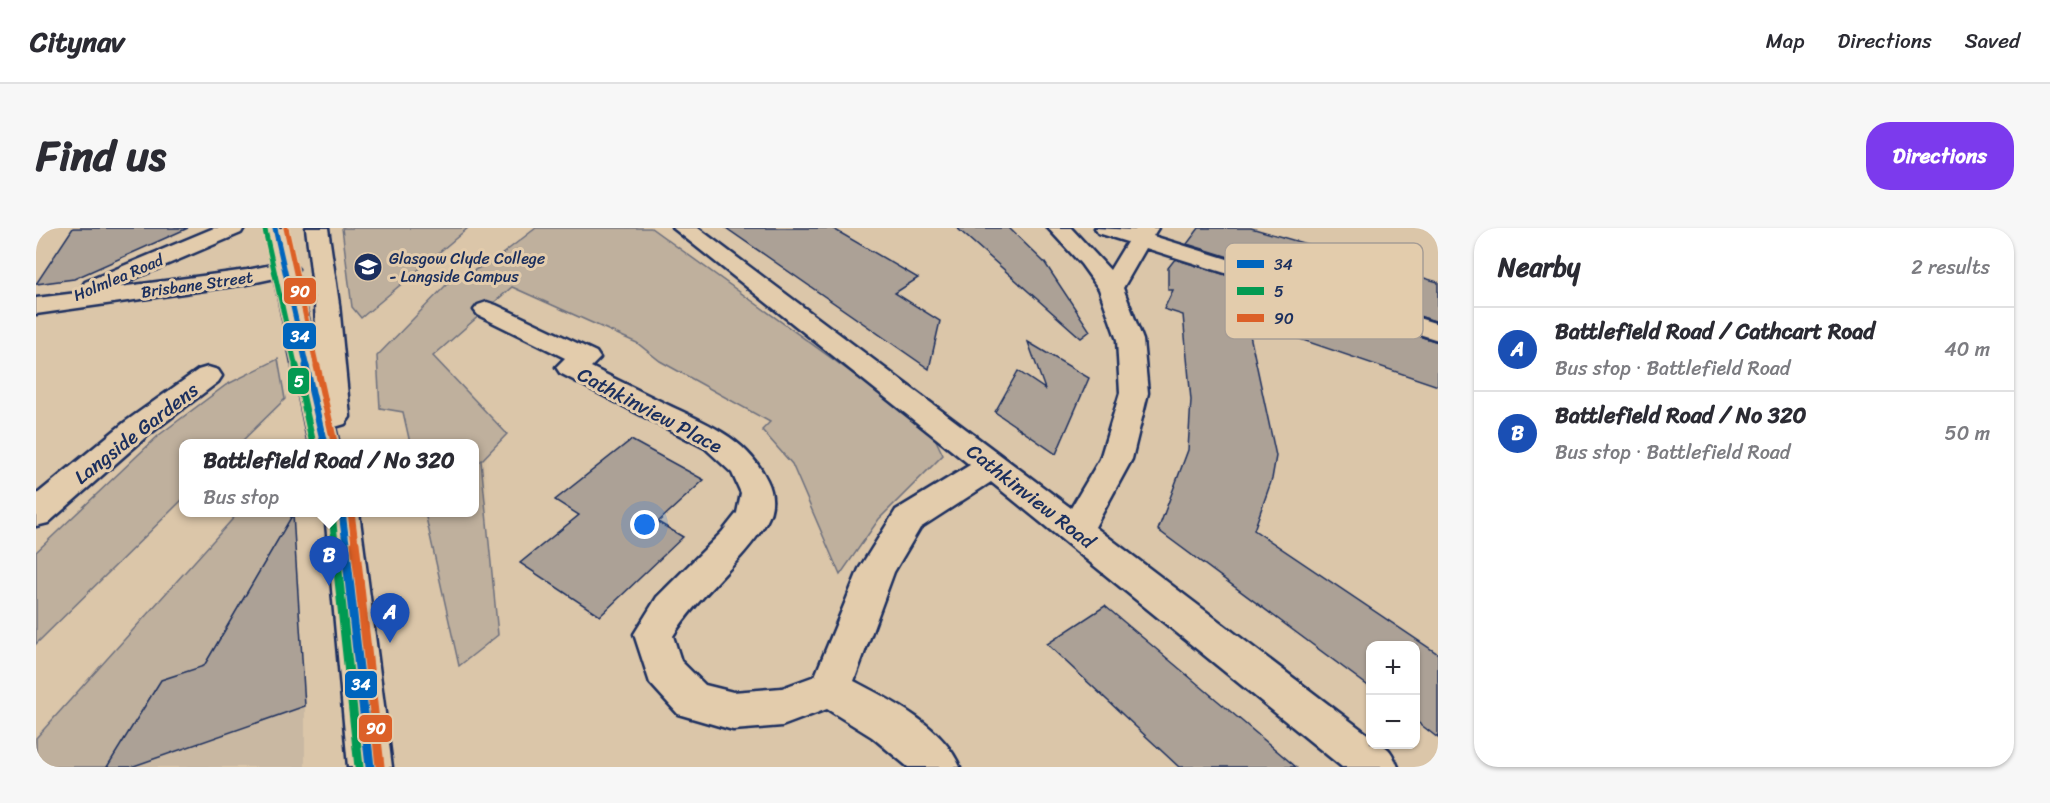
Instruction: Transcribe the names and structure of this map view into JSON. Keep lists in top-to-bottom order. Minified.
{"streets":{"street":["Holmlea Road","Brisbane Street","Cathkinview Place","Langside Gardens","Cathkinview Road"]},"crossings":[["Holmlea Road","Brisbane Street"]],"places":{"school or university":["Glasgow Clyde College - Langside Campus"]},"lines":["transit line 34","transit line 90","transit line 5"],"legend":["34","5","90"],"page":{"header":"Citynav","nav":["Map","Directions","Saved"],"title":"Find us","buttons":"Directions","heading":["Nearby","2 results"],"list":[{"mark":"A","name":"Battlefield Road / Cathcart Road","note":"Bus stop · Battlefield Road","value":"40 m"},{"mark":"B","name":"Battlefield Road / No 320","note":"Bus stop · Battlefield Road","value":"50 m"}],"popup":["Battlefield Road / No 320","Bus stop"],"pins":["B","A"],"map_buttons":["+","−"]}}
